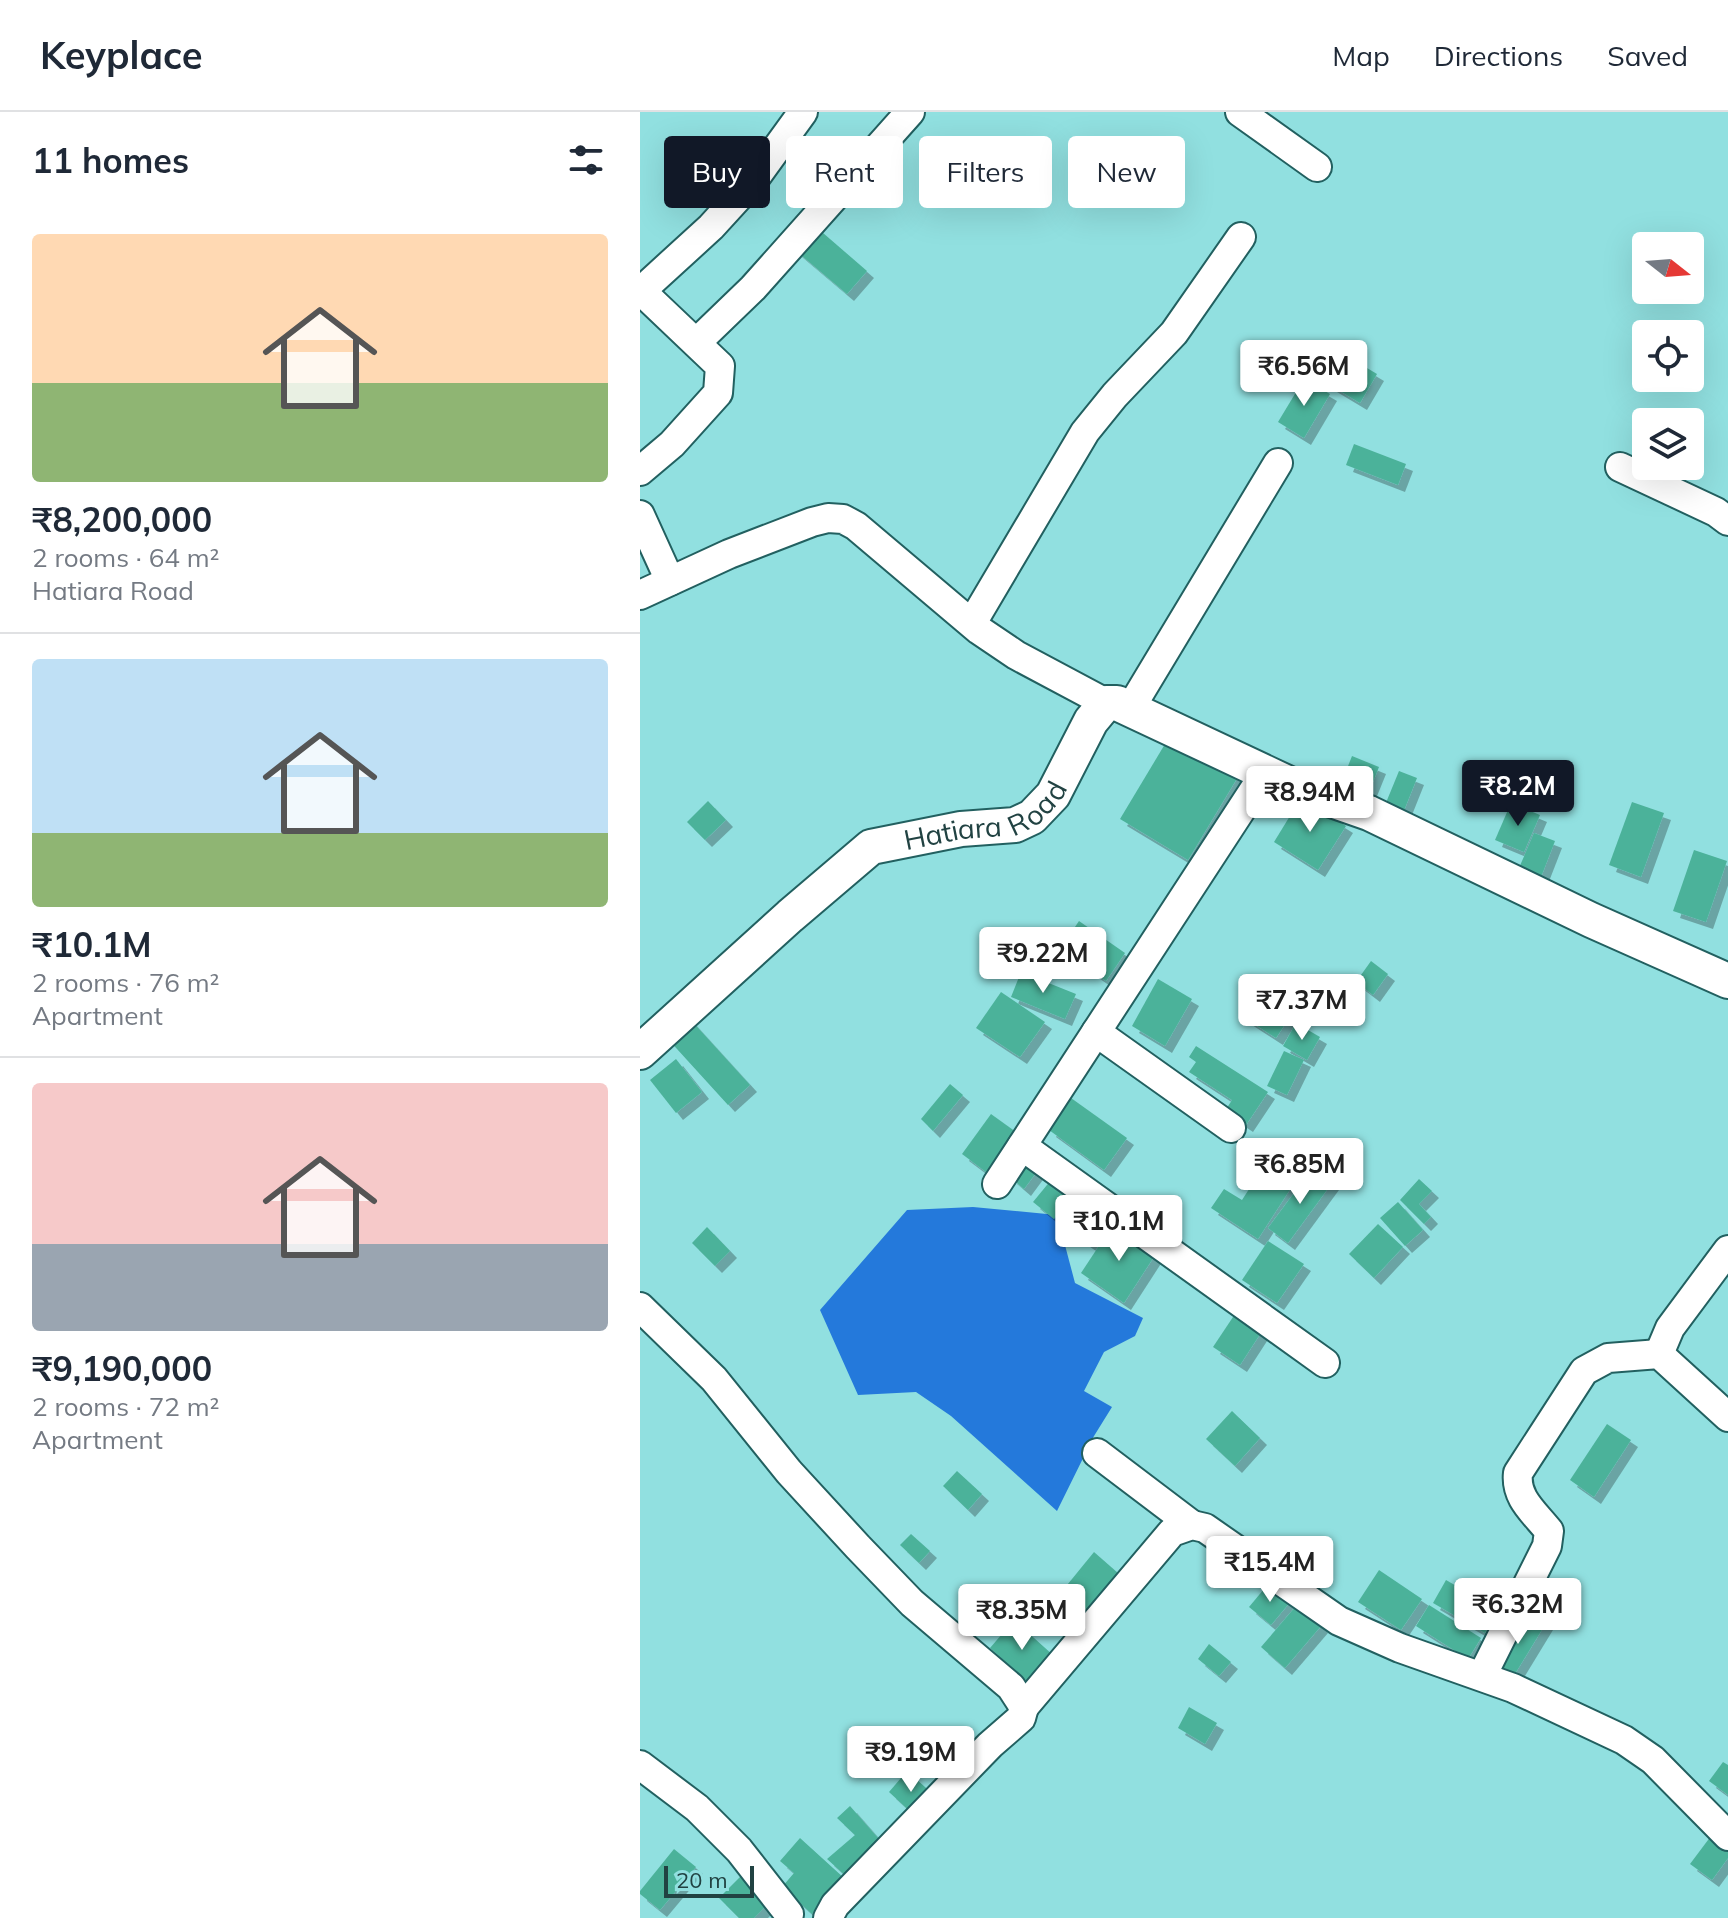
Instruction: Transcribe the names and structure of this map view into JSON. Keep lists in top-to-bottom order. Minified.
{"streets":{"street":["Hatiara Road"]},"scale_bar":"20 m","north":"right","page":{"header":"Keyplace","nav":["Map","Directions","Saved"],"heading":"11 homes","chip":["Buy","Rent","Filters","New"],"list":[{"name":"₹8,200,000","note":"2 rooms · 64 m² · Hatiara Road"},{"name":"₹10.1M","note":"2 rooms · 76 m² · Apartment"},{"name":"₹9,190,000","note":"2 rooms · 72 m² · Apartment"}],"price":["₹6.56M","₹8.2M","₹8.94M","₹9.22M","₹7.37M","₹6.85M","₹10.1M","₹15.4M","₹6.32M","₹8.35M","₹9.19M"],"scale":"20 m"}}
